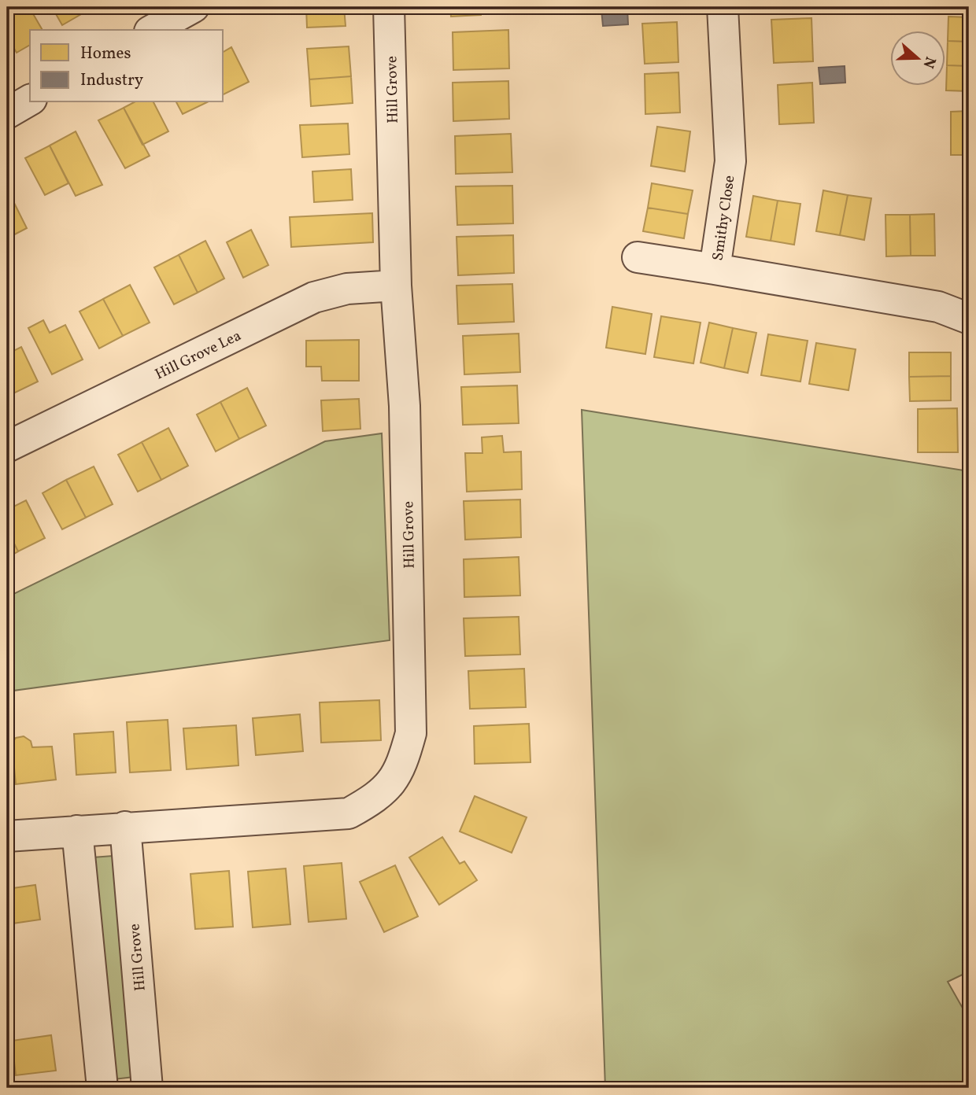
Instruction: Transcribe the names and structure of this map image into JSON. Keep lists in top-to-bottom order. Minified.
{"streets":{"street":["Hill Grove","Smithy Close","Hill Grove Lea"]},"crossings":[["Hill Grove","Hill Grove Lea"]],"legend":["Homes","Industry"],"north":"right"}
